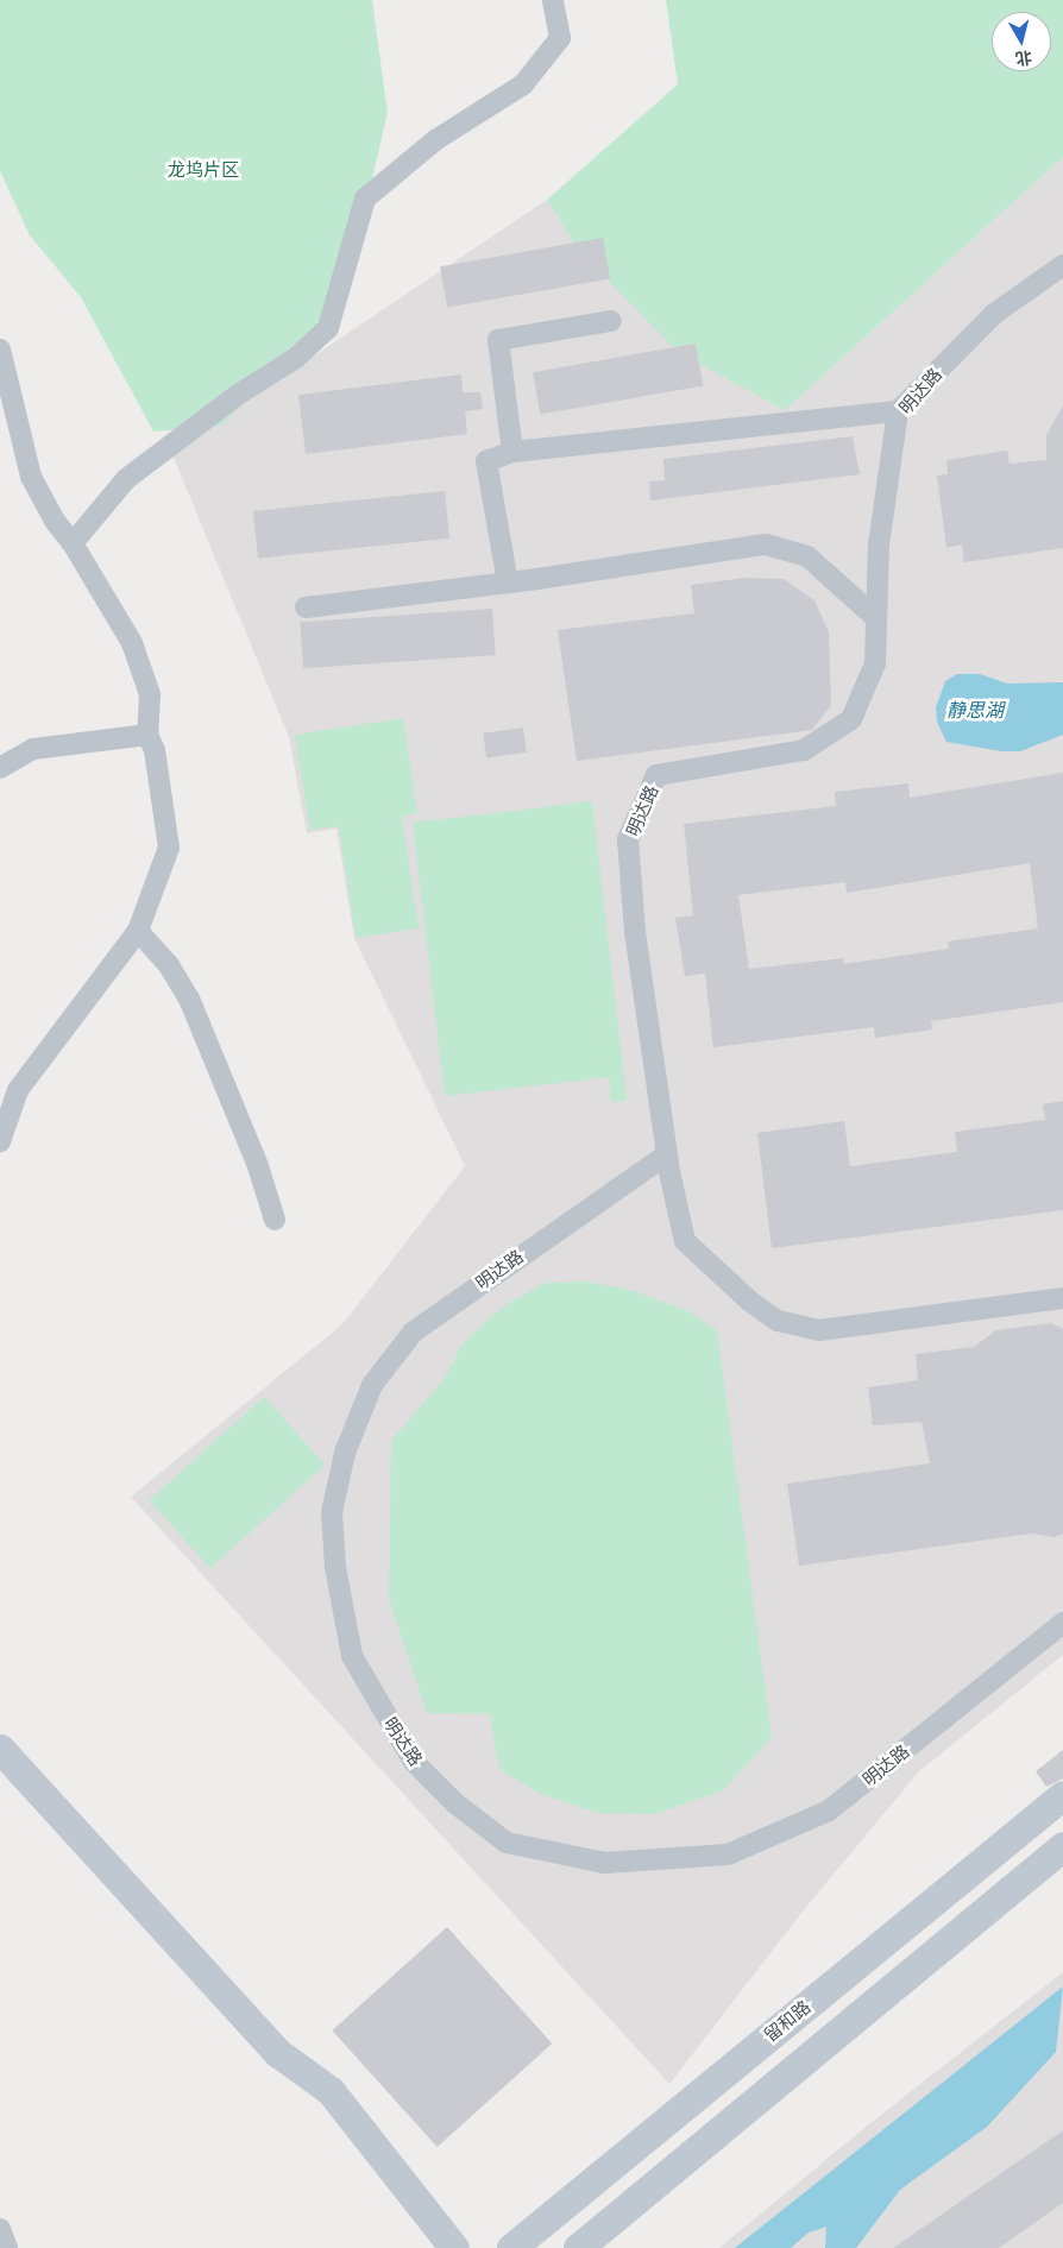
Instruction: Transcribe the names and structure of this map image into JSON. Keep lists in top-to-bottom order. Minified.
{"streets":{"main road":["留和路"],"street":["明达路"]},"water":["静思湖"],"parks":["龙坞片区"],"north":"bottom"}
